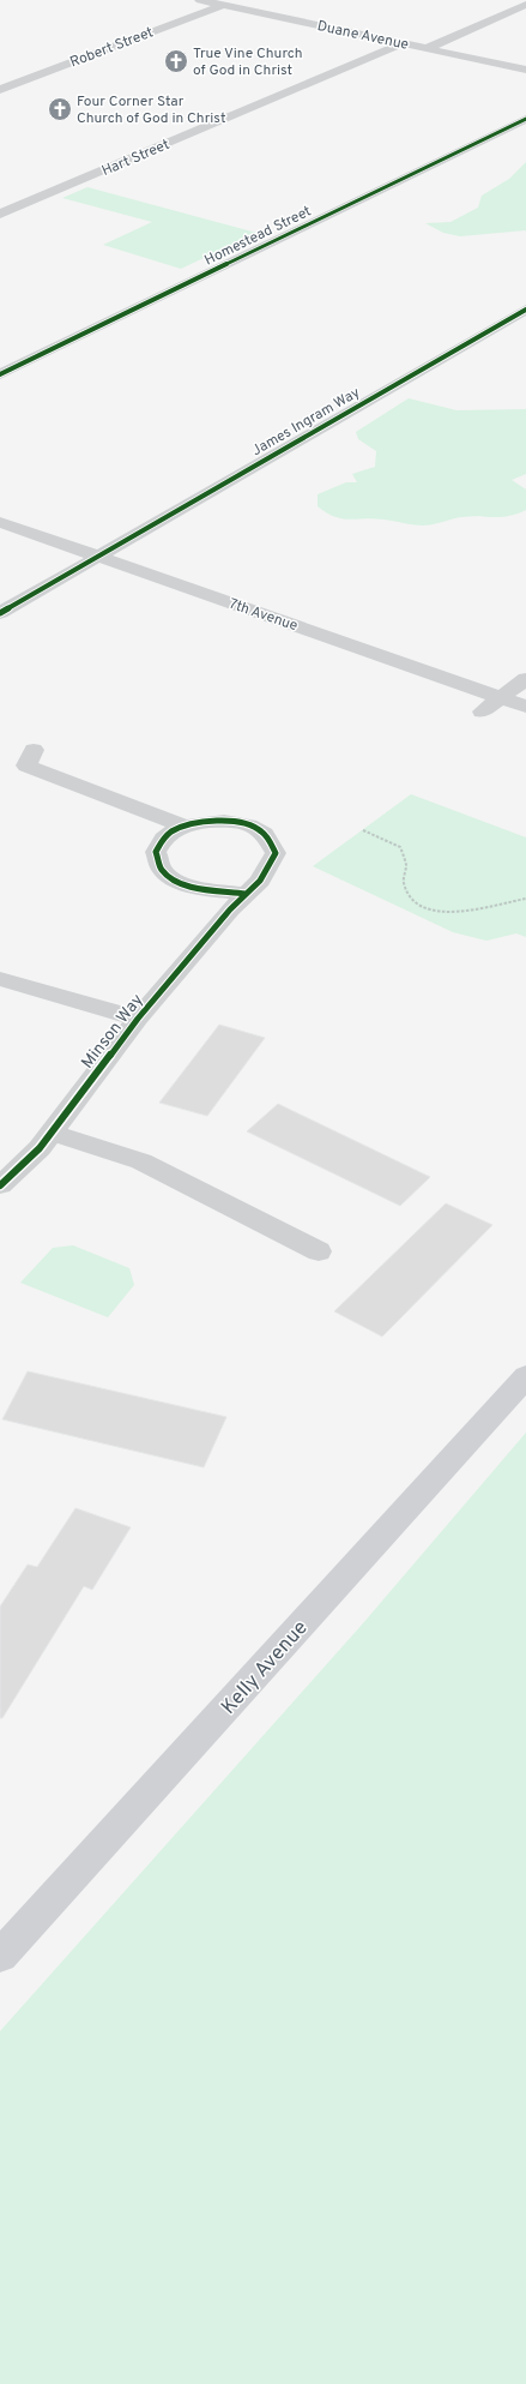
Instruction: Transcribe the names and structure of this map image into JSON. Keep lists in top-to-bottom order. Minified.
{"streets":{"main road":["Kelly Avenue"],"street":["Duane Avenue","Robert Street","Hart Street","Homestead Street","James Ingram Way","7th Avenue","Minson Way"]},"crossings":[["Duane Avenue","Robert Street"],["Duane Avenue","Hart Street"],["James Ingram Way","7th Avenue"]],"places":{"church":["True Vine Church of God in Christ","Four Corner Star Church of God in Christ"]}}
